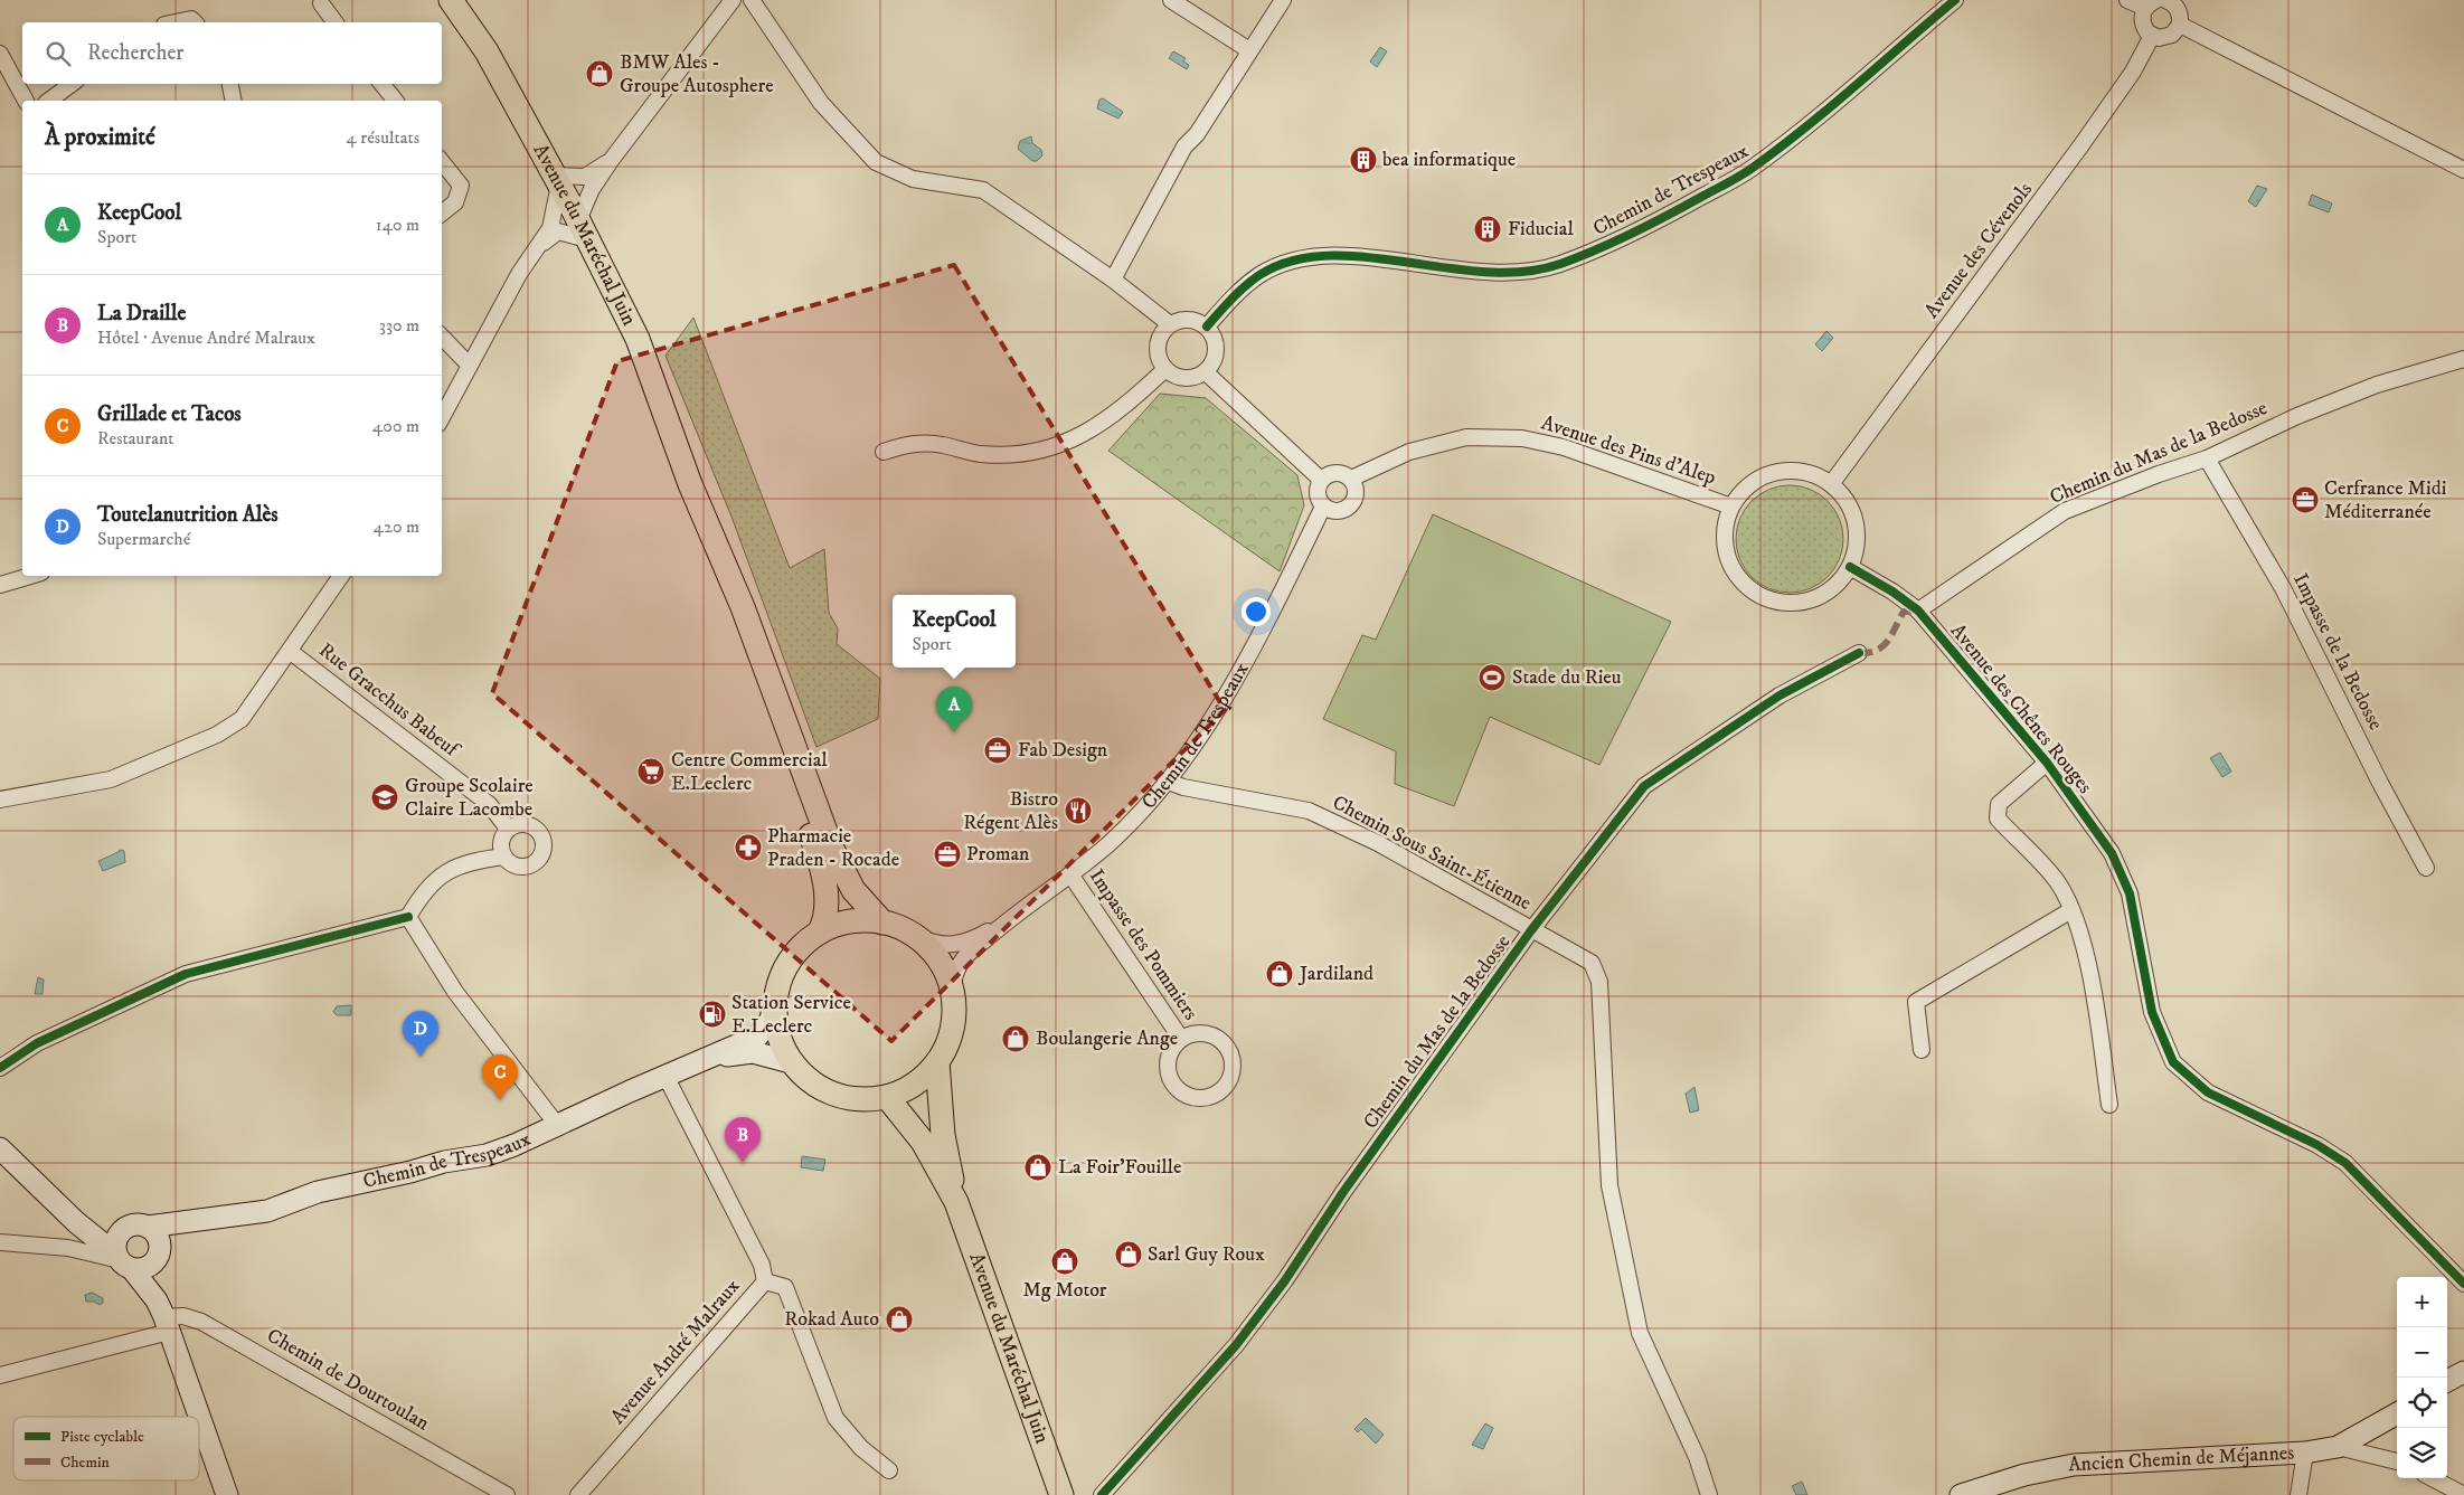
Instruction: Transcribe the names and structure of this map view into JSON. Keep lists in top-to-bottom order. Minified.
{"streets":{"main road":["Avenue du Maréchal Juin"],"street":["Chemin de Trespeaux","Avenue des Cévenols","Avenue des Pins d'Alep","Chemin du Mas de la Bedosse","Impasse de la Bedosse","Rue Gracchus Babeuf","Avenue des Chênes Rouges","Chemin Sous Saint-Étienne","Impasse des Pommiers","Avenue André Malraux","Chemin de Dourtoulan","Ancien Chemin de Méjannes"]},"crossings":[["Chemin de Trespeaux","Avenue du Maréchal Juin"],["Chemin de Trespeaux","Avenue des Pins d'Alep"],["Chemin de Trespeaux","Chemin Sous Saint-Étienne"],["Chemin de Trespeaux","Impasse des Pommiers"],["Chemin de Trespeaux","Avenue André Malraux"],["Avenue des Cévenols","Avenue des Pins d'Alep"],["Avenue des Cévenols","Avenue des Chênes Rouges"],["Avenue des Pins d'Alep","Avenue des Chênes Rouges"],["Chemin du Mas de la Bedosse","Impasse de la Bedosse"],["Chemin du Mas de la Bedosse","Avenue des Chênes Rouges"],["Chemin du Mas de la Bedosse","Chemin Sous Saint-Étienne"]],"places":{"shop":["BMW Ales - Groupe Autosphere","Jardiland","Boulangerie Ange","La Foir'Fouille","Sarl Guy Roux","Mg Motor","Rokad Auto"],"building":["bea informatique","Fiducial"],"office":["Cerfrance Midi Méditerranée","Fab Design","Proman"],"sports":["Stade du Rieu"],"supermarket":["Centre Commercial E.Leclerc"],"school or university":["Groupe Scolaire Claire Lacombe"],"restaurant":["Bistro Régent Alès"],"pharmacy":["Pharmacie Praden - Rocade"],"fuel station":["Station Service E.Leclerc"]},"legend":["Piste cyclable","Chemin"],"page":{"search":"Rechercher","heading":["À proximité","4 résultats"],"list":[{"mark":"A","name":"KeepCool","note":"Sport","value":"140 m"},{"mark":"B","name":"La Draille","note":"Hôtel · Avenue André Malraux","value":"330 m"},{"mark":"C","name":"Grillade et Tacos","note":"Restaurant","value":"400 m"},{"mark":"D","name":"Toutelanutrition Alès","note":"Supermarché","value":"420 m"}],"popup":["KeepCool","Sport"],"pins":["A","D","C","B"],"map_buttons":["+","−"]}}
